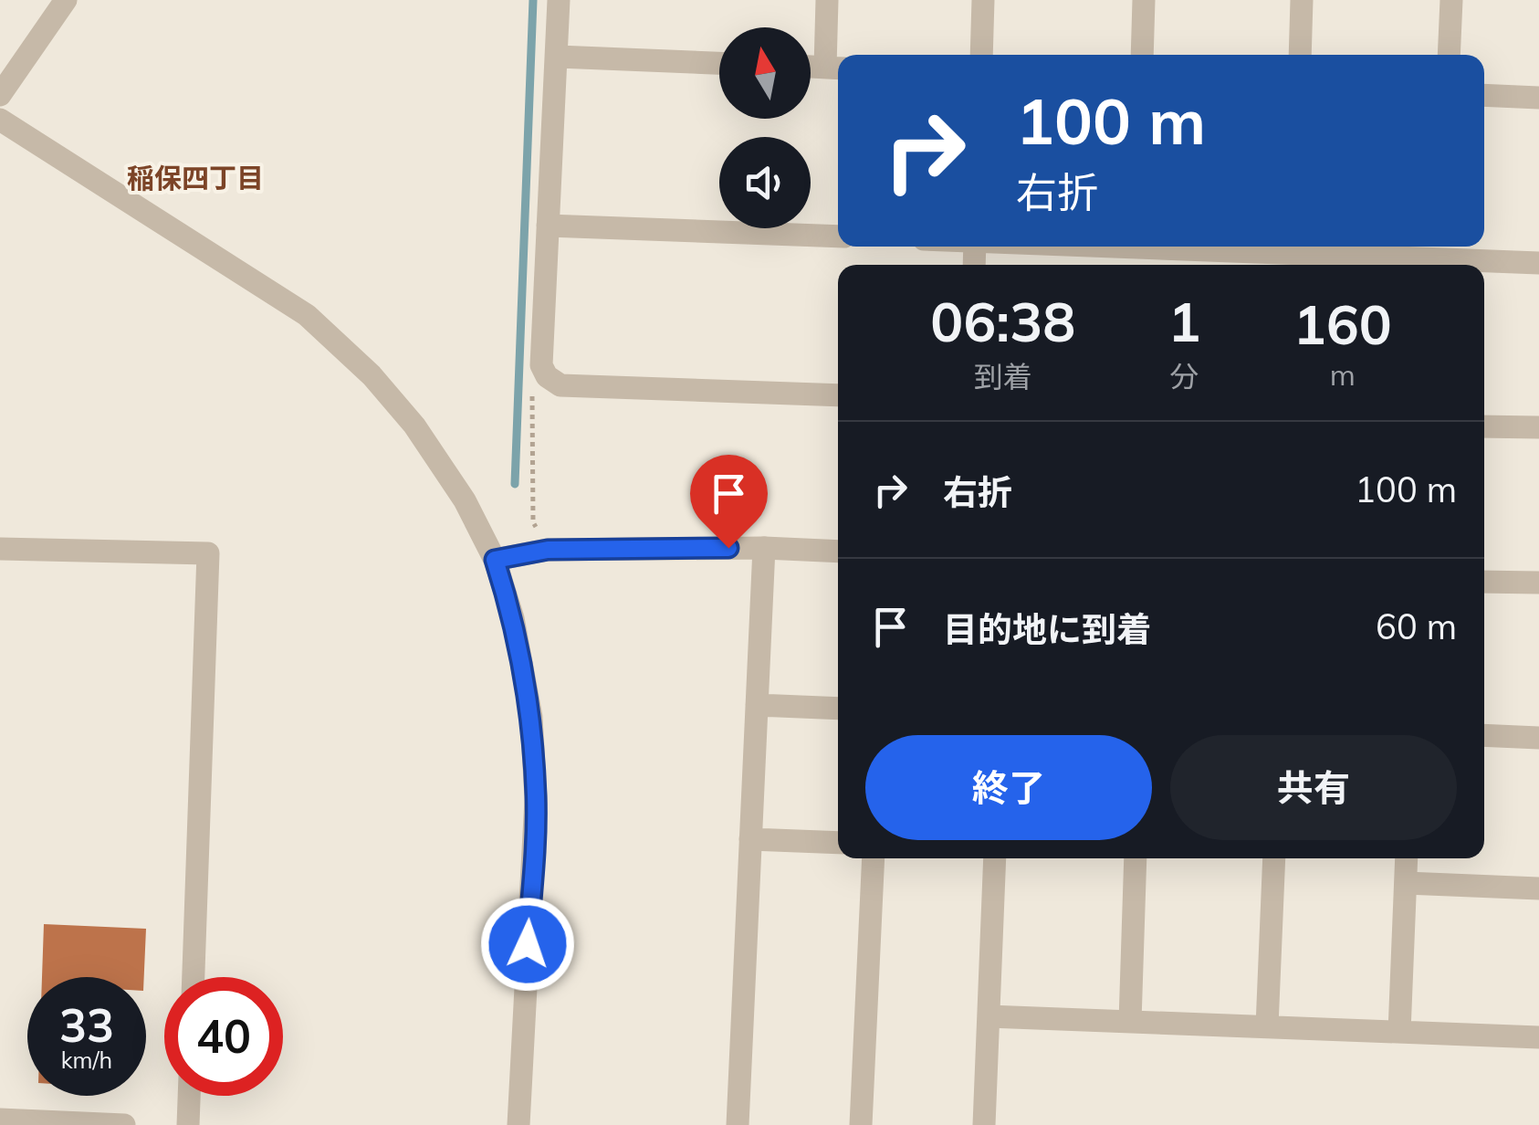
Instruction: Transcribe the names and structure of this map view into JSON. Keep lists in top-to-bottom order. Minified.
{"districts":["稲保四丁目"],"north":"top","page":{"turn":["100 m","右折"],"eta":["06:38","到着","1","分","160","m"],"list":[{"name":"右折","value":"100 m"},{"name":"目的地に到着","value":"60 m"}],"buttons":["終了","共有"],"speed":"33 km/h","limit":"40"}}
